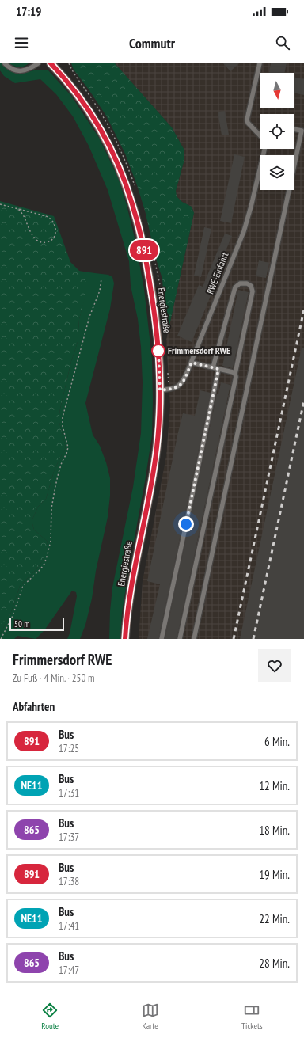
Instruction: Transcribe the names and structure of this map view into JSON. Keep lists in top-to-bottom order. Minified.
{"streets":{"main road":["Energiestraße"],"lane":["RWE-Einfahrt"]},"crossings":[["RWE-Einfahrt","Energiestraße"]],"places":["Frimmersdorf RWE"],"lines":["bus line 891"],"scale_bar":"50 m","north":"bottom","page":{"status":"17:19","header":"Commutr","on_map":"891","scale":"50 m","heading":[["Frimmersdorf RWE","Zu Fuß · 4 Min. · 250 m"],"Abfahrten"],"list":[{"mark":"891","name":"Bus","note":"17:25","value":"6 Min."},{"mark":"NE11","name":"Bus","note":"17:31","value":"12 Min."},{"mark":"865","name":"Bus","note":"17:37","value":"18 Min."},{"mark":"891","name":"Bus","note":"17:38","value":"19 Min."},{"mark":"NE11","name":"Bus","note":"17:41","value":"22 Min."},{"mark":"865","name":"Bus","note":"17:47","value":"28 Min."}],"tabs":["Route","Karte","Tickets"]}}
